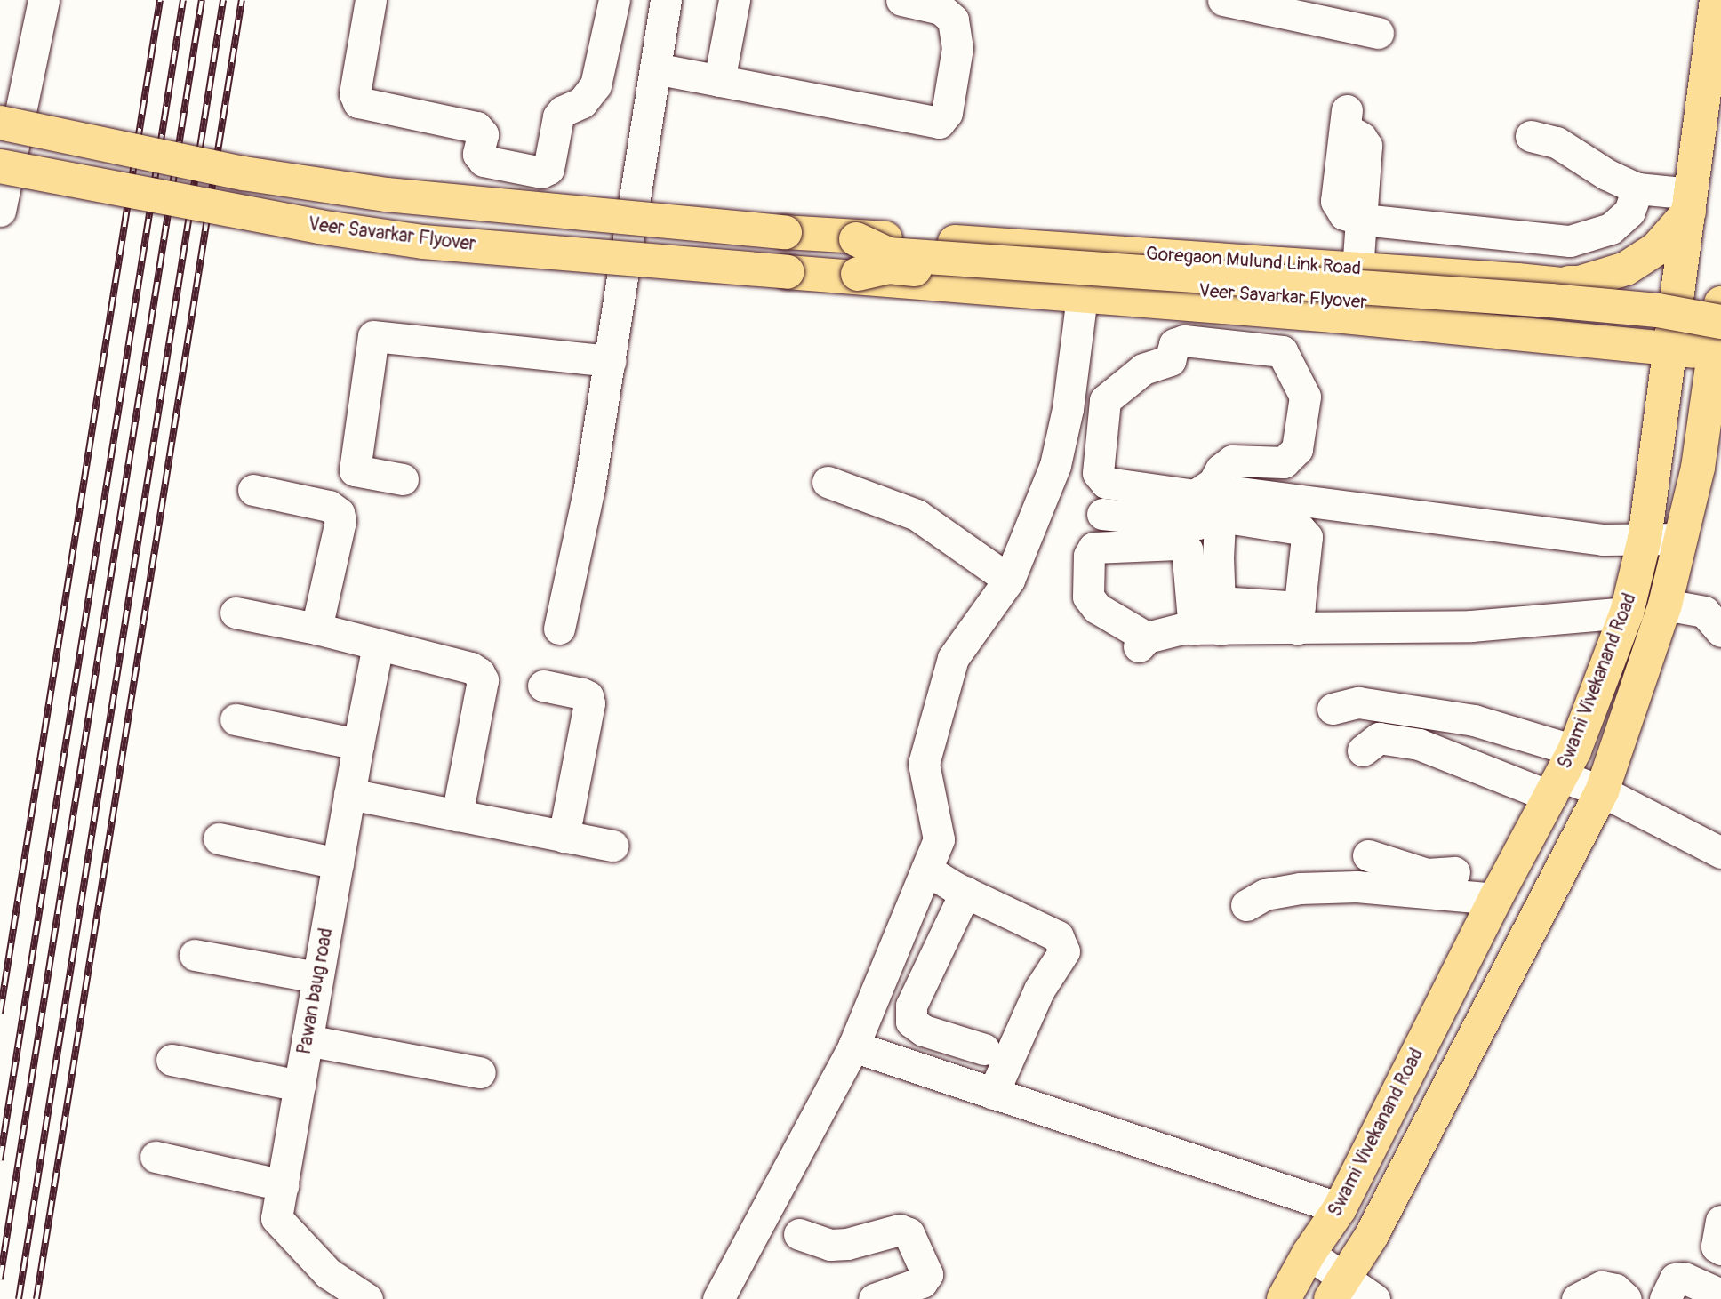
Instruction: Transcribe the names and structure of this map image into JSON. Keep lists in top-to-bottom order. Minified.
{"streets":{"main road":["Veer Savarkar Flyover","Goregaon Mulund Link Road","Swami Vivekanand Road"],"street":["Pawan baug road"]},"crossings":[["Veer Savarkar Flyover","Goregaon Mulund Link Road"],["Veer Savarkar Flyover","Swami Vivekanand Road"],["Goregaon Mulund Link Road","Swami Vivekanand Road"]]}
